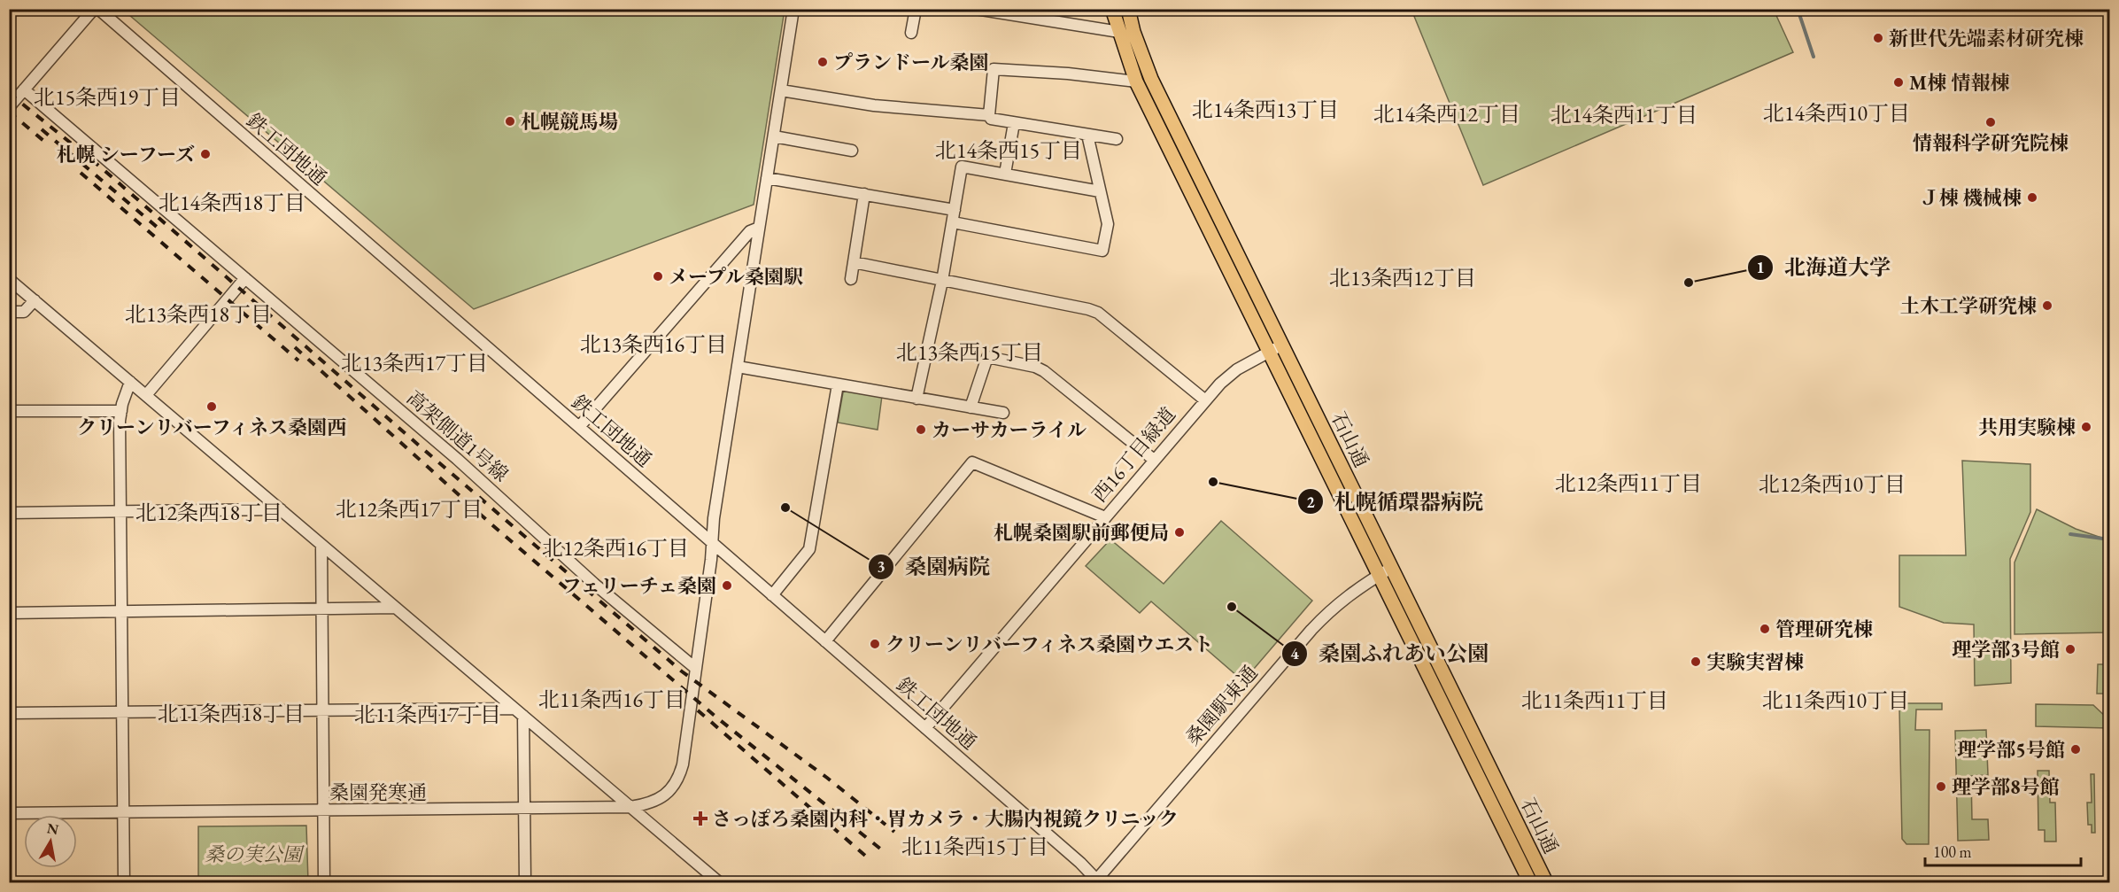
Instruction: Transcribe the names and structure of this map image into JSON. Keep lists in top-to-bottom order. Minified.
{"streets":{"main road":["石山通"],"street":["鉄工団地通","高架側道1号線","西16丁目緑道","桑園駅東通","桑園発寒通"]},"crossings":[["鉄工団地通","西16丁目緑道"],["鉄工団地通","桑園駅東通"],["鉄工団地通","桑園発寒通"],["高架側道1号線","桑園発寒通"],["石山通","西16丁目緑道"],["石山通","桑園駅東通"]],"districts":["北15条西19丁目","北14条西13丁目","北14条西10丁目","北14条西12丁目","北14条西11丁目","北14条西15丁目","北14条西18丁目","北13条西12丁目","北13条西18丁目","北13条西16丁目","北13条西15丁目","北13条西17丁目","北12条西11丁目","北12条西10丁目","北12条西17丁目","北12条西18丁目","北12条西16丁目","北11条西16丁目","北11条西11丁目","北11条西10丁目","北11条西18丁目","北11条西17丁目","北11条西15丁目"],"parks":["桑の実公園"],"places":{"other":["新世代先端素材研究棟","プランドール桑園","M棟 情報棟","札幌競馬場","情報科学研究院棟","札幌 シーフーズ","Ｊ棟 機械棟","メープル桑園駅","北海道大学","土木工学研究棟","クリーンリバーフィネス桑園西","共用実験棟","カーサカーライル","札幌循環器病院","桑園病院","札幌桑園駅前郵便局","フェリーチェ桑園","桑園ふれあい公園","管理研究棟","クリーンリバーフィネス桑園ウエスト","理学部3号館","実験実習棟","理学部5号館","理学部8号館"],"health":["さっぽろ桑園内科・胃カメラ・大腸内視鏡クリニック"]},"scale_bar":"100 m","north":"top"}
